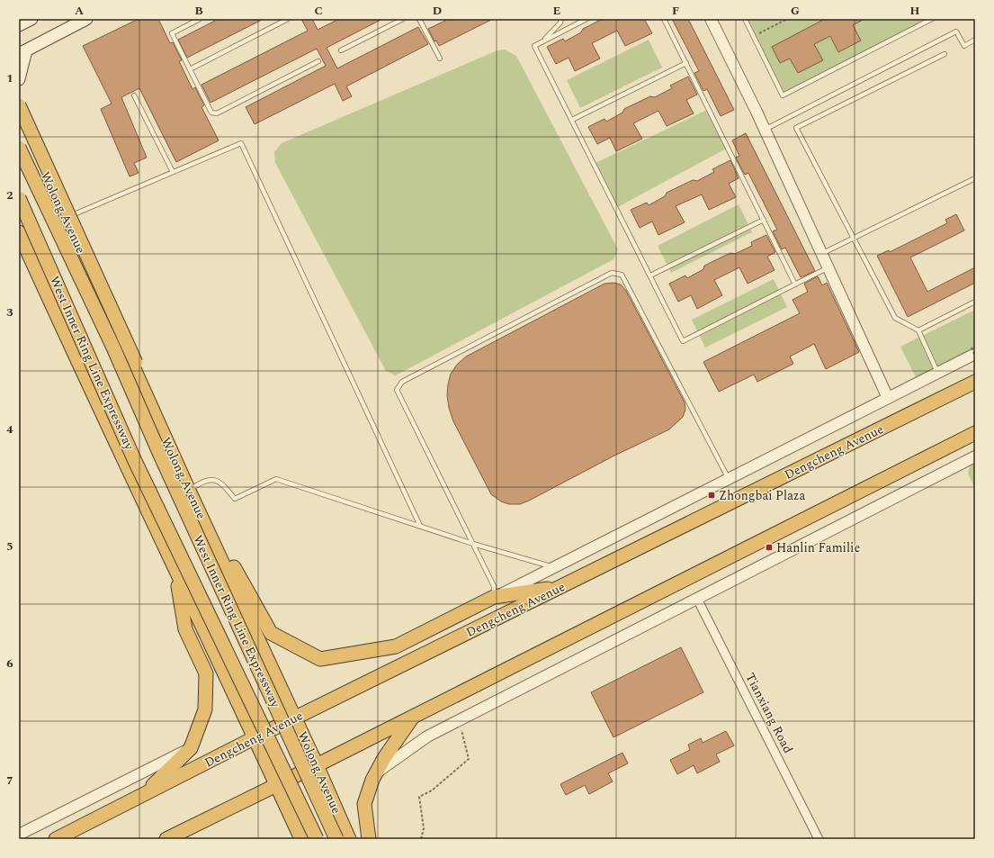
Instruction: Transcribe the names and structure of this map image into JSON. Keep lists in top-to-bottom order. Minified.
{"streets":{"highway":["Wolong Avenue","West Inner Ring Line Expressway","Dengcheng Avenue"],"street":["Tianxiang Road"]},"crossings":[["Wolong Avenue","Dengcheng Avenue"]],"places":{"transit":["Zhongbai Plaza","Hanlin Familie"]},"grid":{"columns":["A","B","C","D","E","F","G","H"],"rows":["1","2","3","4","5","6","7"]}}
